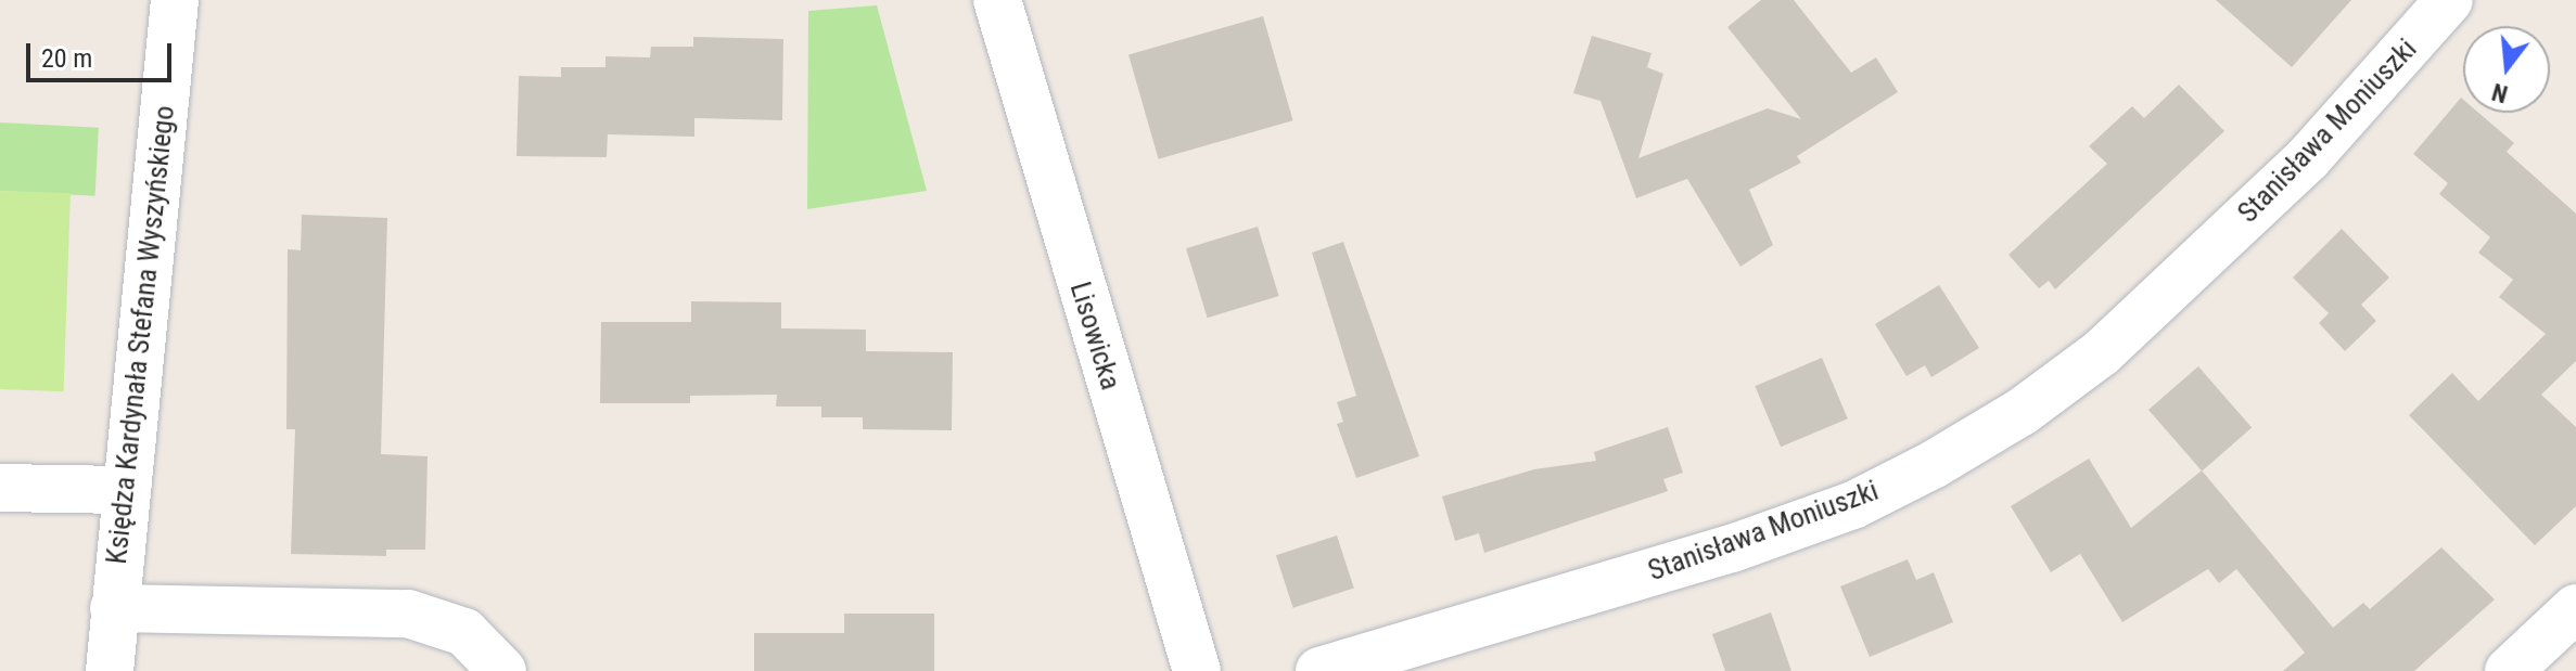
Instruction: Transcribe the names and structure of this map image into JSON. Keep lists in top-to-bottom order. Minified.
{"streets":{"street":["Stanisława Moniuszki","Księdza Kardynała Stefana Wyszyńskiego","Lisowicka"]},"scale_bar":"20 m","north":"bottom"}
